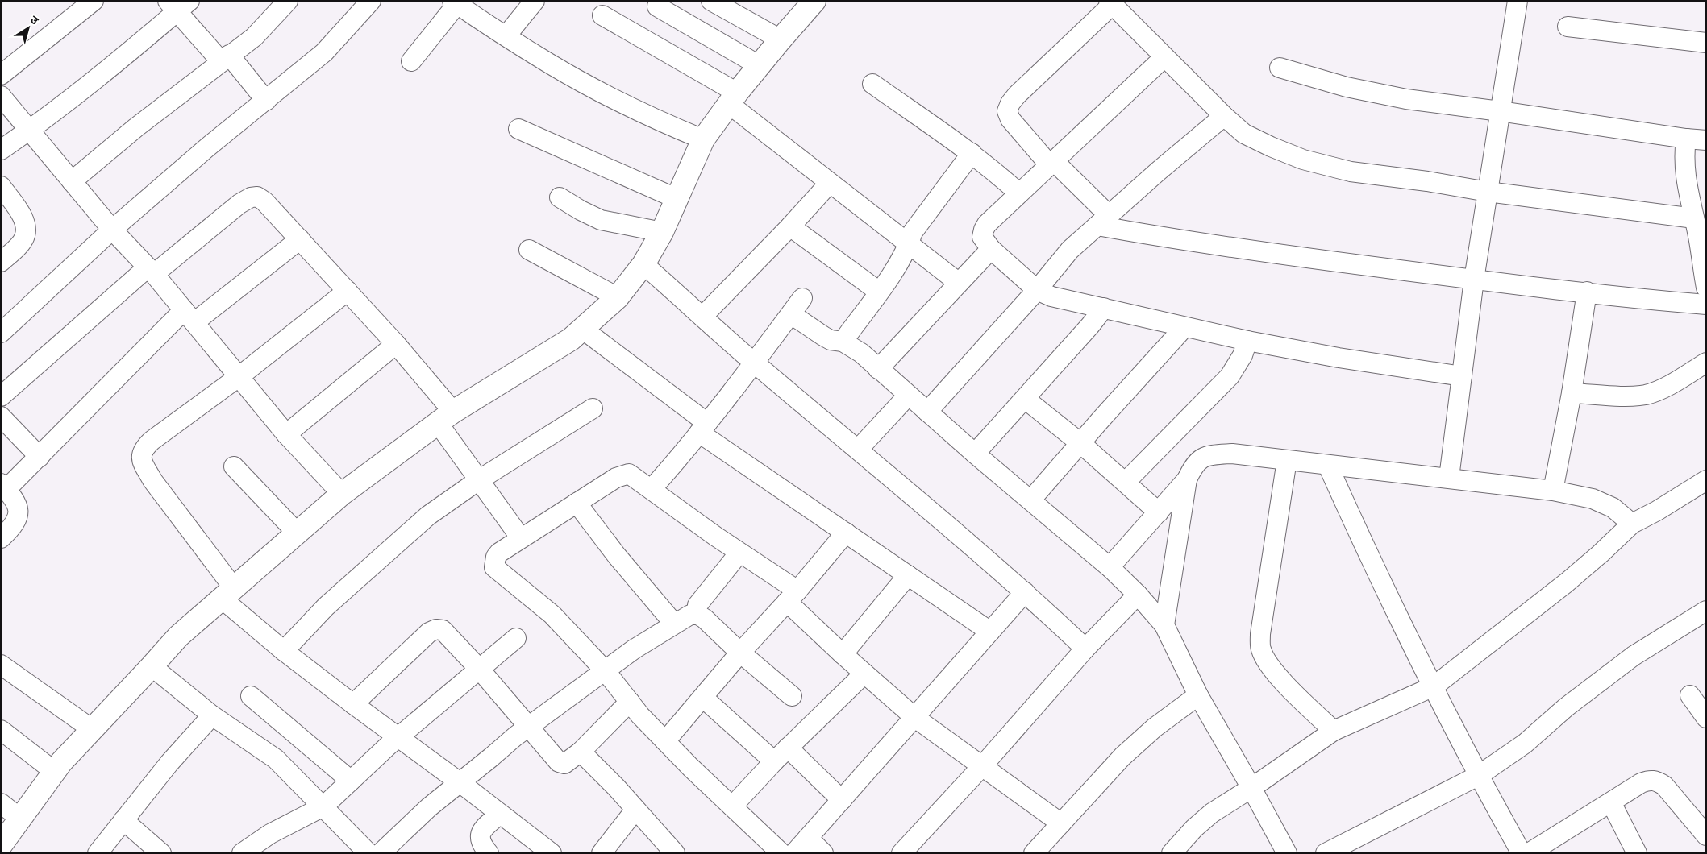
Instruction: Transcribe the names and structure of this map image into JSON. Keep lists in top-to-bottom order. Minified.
{"north":"top right"}
